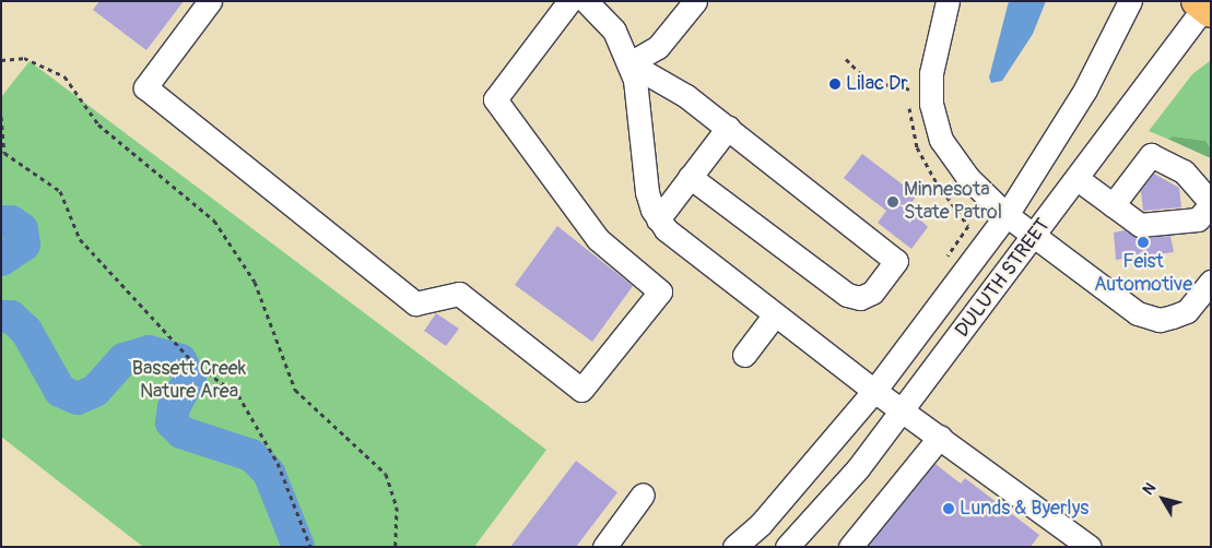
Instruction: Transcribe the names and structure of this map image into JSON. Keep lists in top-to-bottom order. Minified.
{"streets":{"street":["DULUTH STREET"]},"parks":["Bassett Creek Nature Area"],"places":["Lilac Dr","Minnesota State Patrol","Feist Automotive","Lunds & Byerlys"],"north":"top left"}
